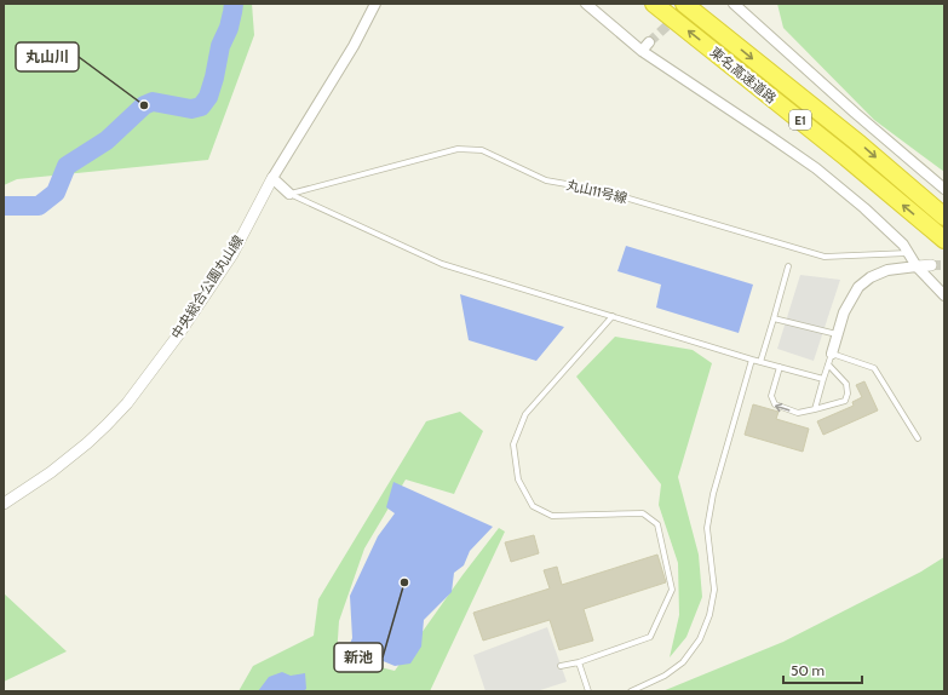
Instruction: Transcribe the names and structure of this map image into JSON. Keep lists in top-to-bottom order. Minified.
{"streets":{"highway":["東名高速道路","E1"],"street":["中央総合公園丸山線"],"lane":["丸山11号線"]},"places":["丸山川","新池"],"scale_bar":"50 m"}
